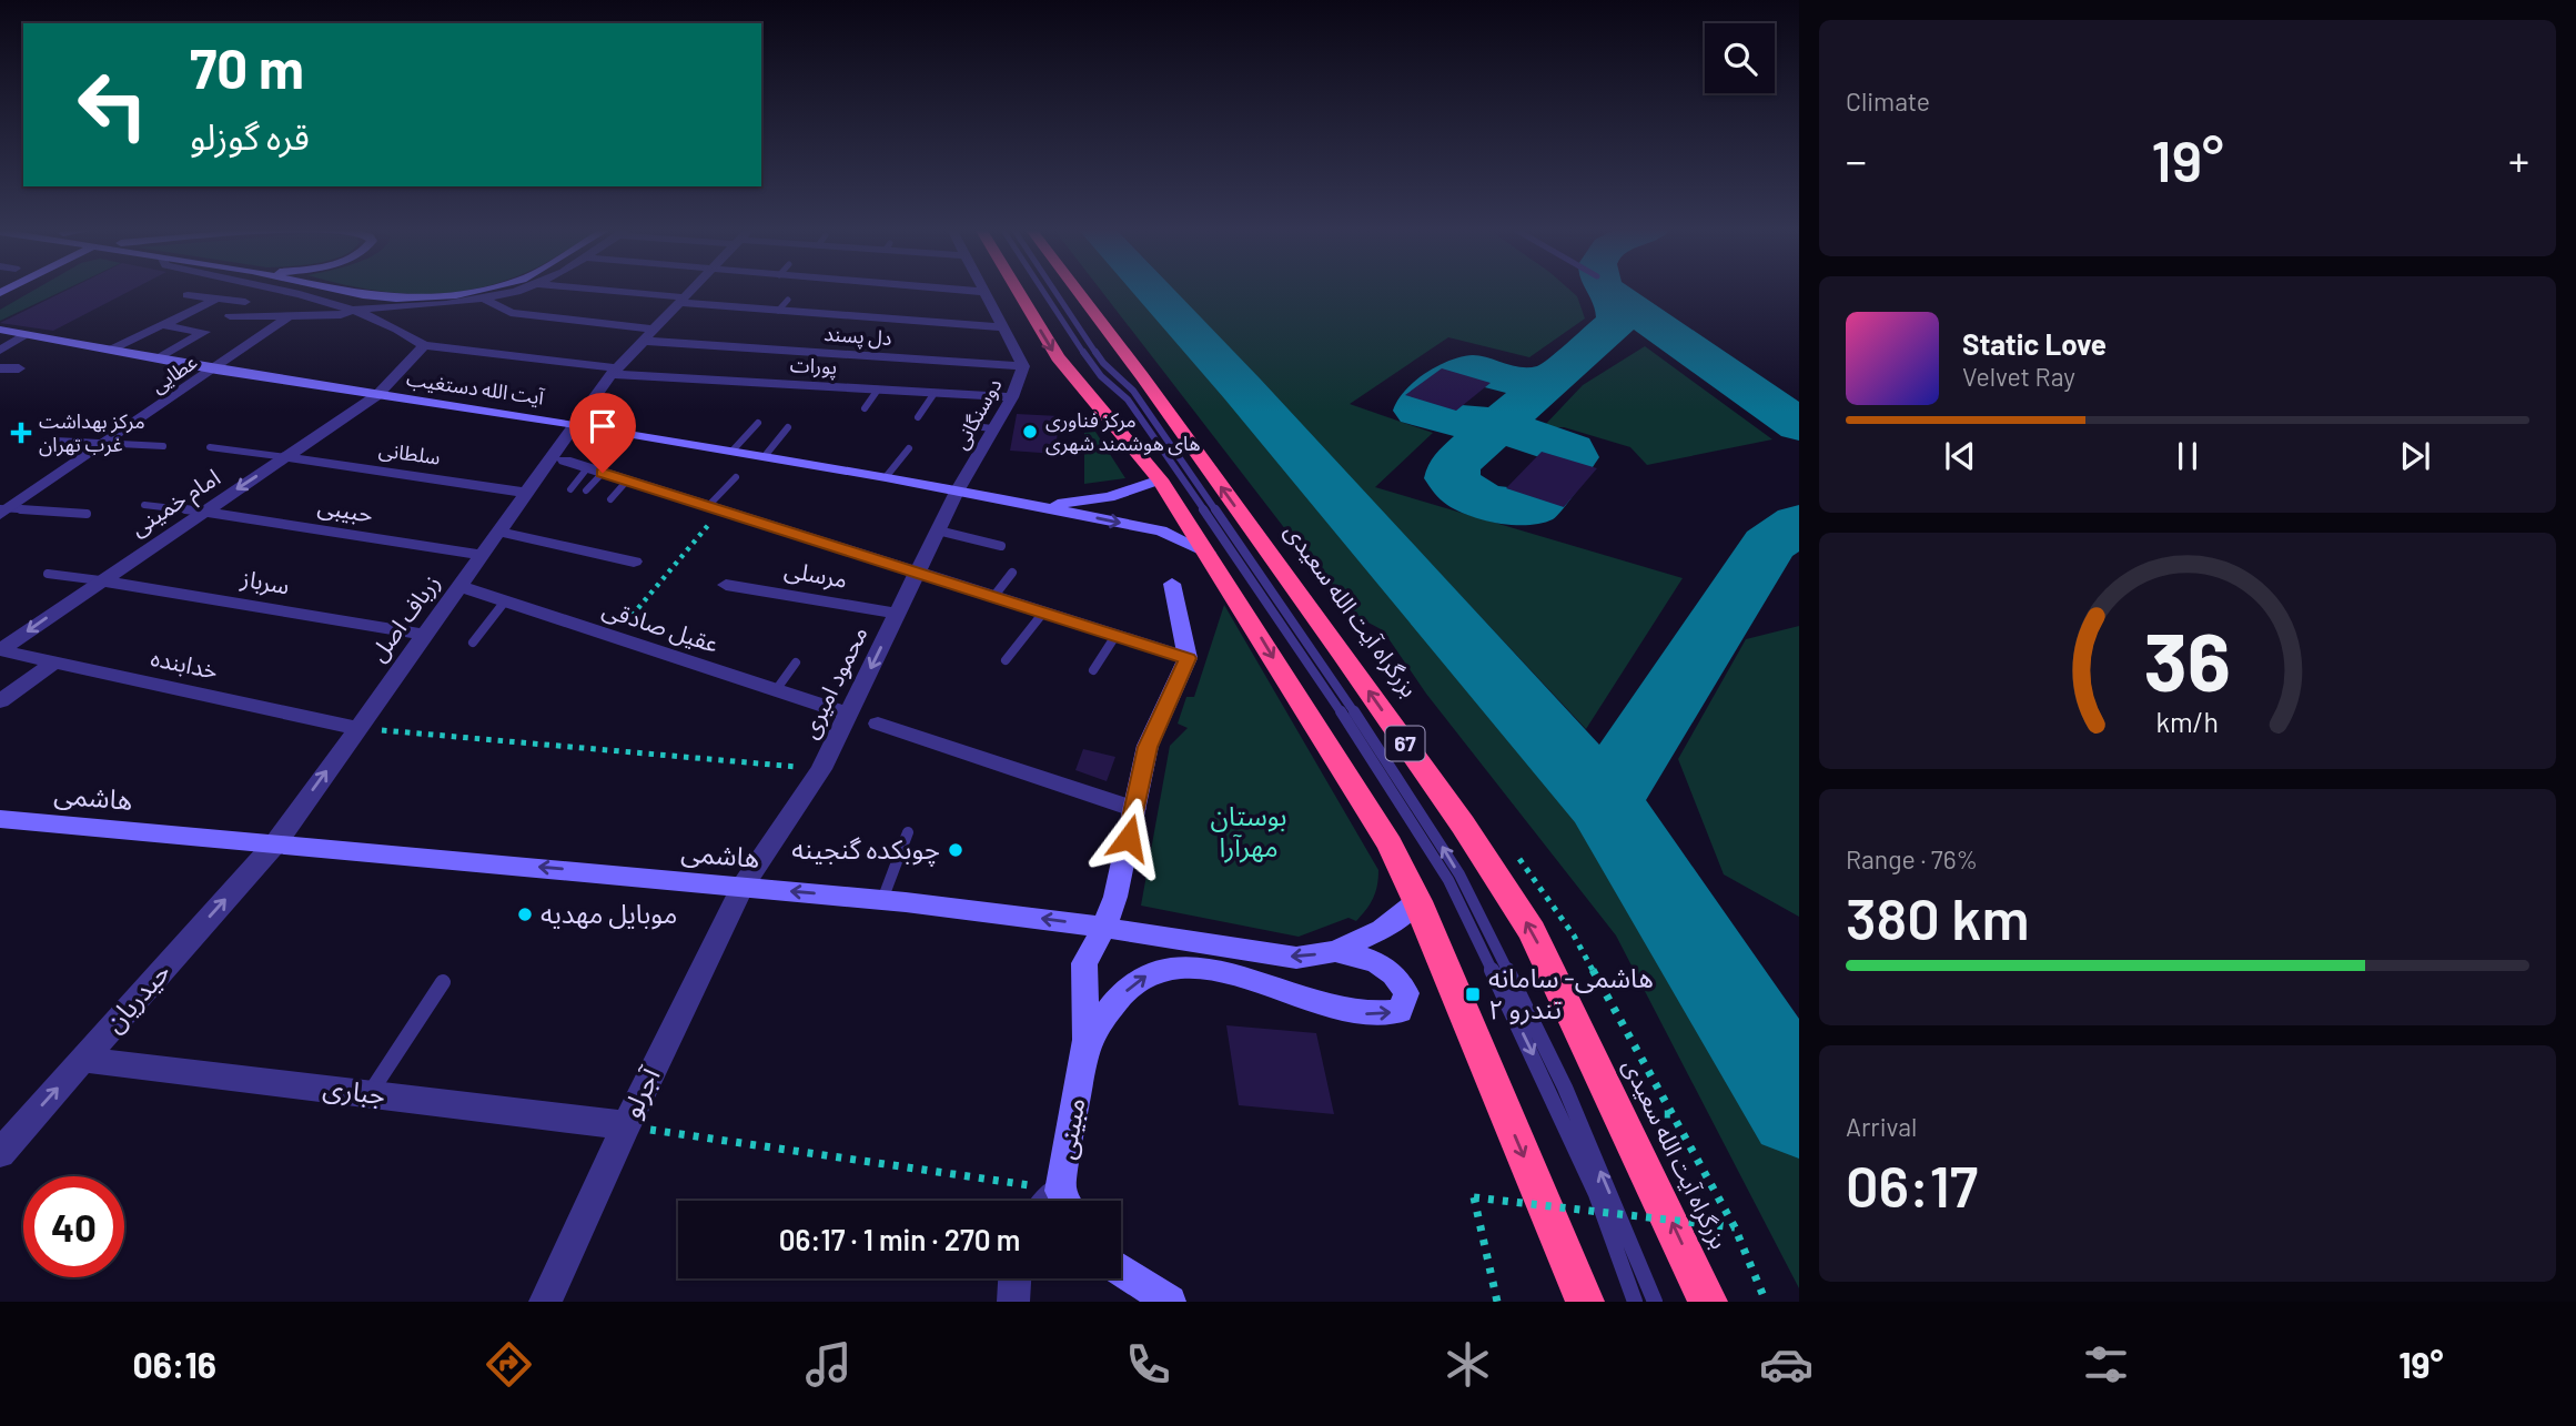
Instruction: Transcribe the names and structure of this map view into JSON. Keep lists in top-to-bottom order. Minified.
{"streets":{"highway":["بزرگراه آیت الله سعیدی","67"],"main road":["آیت الله دستغیب","هاشمی","مبینی"],"street":["دل پسند","پورات","عطایی","دوسنگانی","سلطانی","امام خمینی","حبیبی","مرسلی","سرباز","زرباف اصل","عقیل صادقی","خدابنده","محمود امیری","حیدریان","جباری","آجرلو"]},"crossings":[["دل پسند","دوسنگانی"],["دل پسند","زرباف اصل"],["پورات","دوسنگانی"],["پورات","امام خمینی"],["پورات","زرباف اصل"],["عطایی","آیت الله دستغیب"],["آیت الله دستغیب","دوسنگانی"],["آیت الله دستغیب","امام خمینی"],["آیت الله دستغیب","زرباف اصل"],["آیت الله دستغیب","محمود امیری"],["دوسنگانی","محمود امیری"],["سلطانی","امام خمینی"],["سلطانی","زرباف اصل"],["امام خمینی","حبیبی"],["امام خمینی","سرباز"],["امام خمینی","خدابنده"],["حبیبی","زرباف اصل"],["مرسلی","محمود امیری"],["سرباز","زرباف اصل"],["زرباف اصل","عقیل صادقی"],["زرباف اصل","خدابنده"],["زرباف اصل","هاشمی"],["زرباف اصل","حیدریان"],["عقیل صادقی","محمود امیری"],["محمود امیری","هاشمی"],["محمود امیری","آجرلو"],["هاشمی","حیدریان"],["هاشمی","آجرلو"],["هاشمی","مبینی"],["حیدریان","جباری"],["جباری","آجرلو"]],"one_way":["امام خمینی","هاشمی","حیدریان"],"parks":["بوستان مهرآرا"],"places":{"other":["مرکز فناوری های هوشمند شهری","چوبکده گنجینه","موبایل مهدیه"],"health":["مرکز بهداشت غرب تهران"],"transit":["هاشمی- سامانه ۲ تندرو"]},"page":{"tile":["Climate",["Range · 76%","380 km"],["Arrival","06:17"]],"turn":["70 m","قره گوزلو"],"heat":["−","19°","+"],"song":["Static Love","Velvet Ray"],"limit":"40","trip":"06:17 · 1 min · 270 m","tabs":["06:16","19°"],"gauge":["36","km/h"]}}
